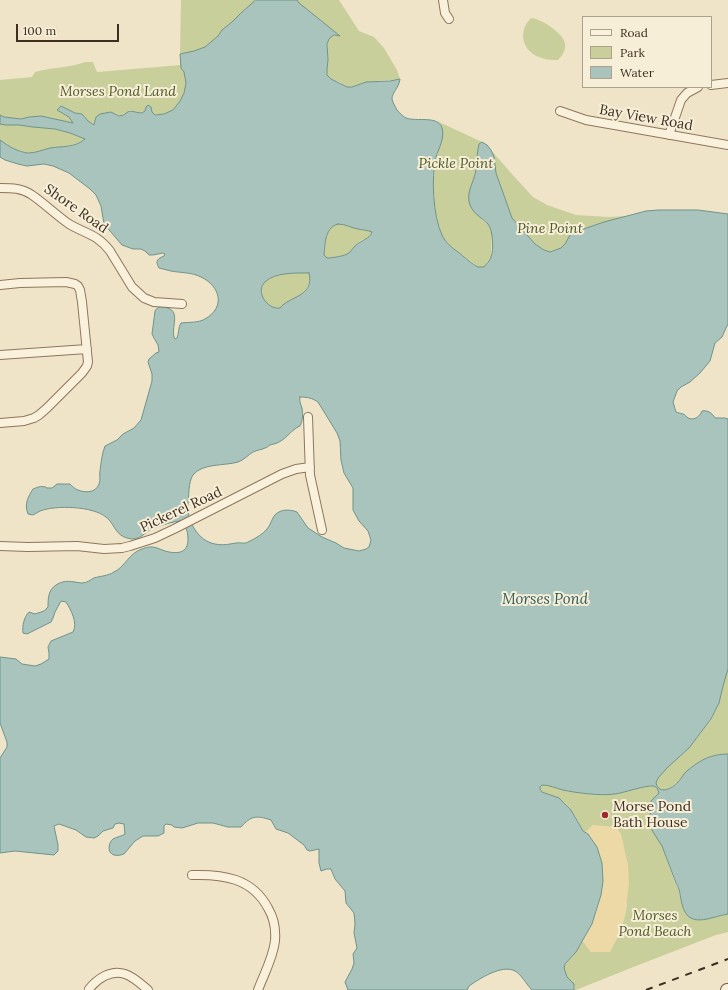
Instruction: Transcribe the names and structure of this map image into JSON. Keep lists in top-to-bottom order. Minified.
{"streets":{"street":["Bay View Road","Shore Road","Pickerel Road"]},"water":["Morses Pond"],"parks":["Morses Pond Land","Pickle Point","Pine Point","Morses Pond Beach"],"places":["Morse Pond Bath House"],"legend":["Road","Park","Water"],"scale_bar":"100 m"}
